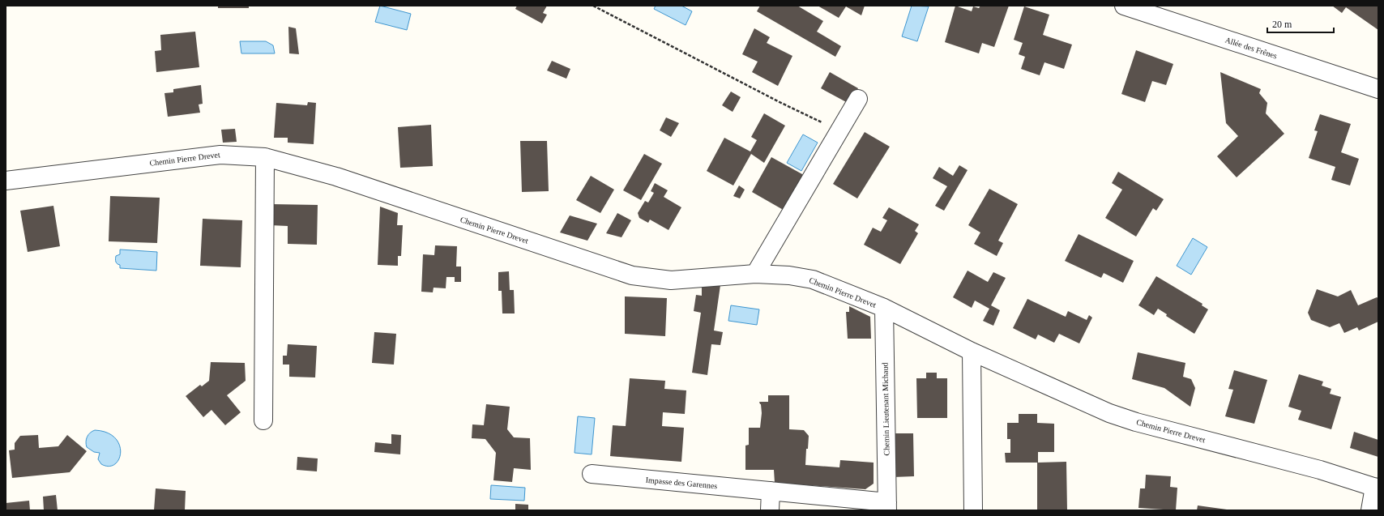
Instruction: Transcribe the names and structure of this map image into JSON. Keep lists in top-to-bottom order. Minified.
{"streets":{"street":["Allée des Frênes","Chemin Pierre Drevet","Chemin Lieutenant Michaud","Impasse des Garennes"]},"crossings":[["Chemin Pierre Drevet","Chemin Lieutenant Michaud"],["Chemin Lieutenant Michaud","Impasse des Garennes"]],"scale_bar":"20 m"}
